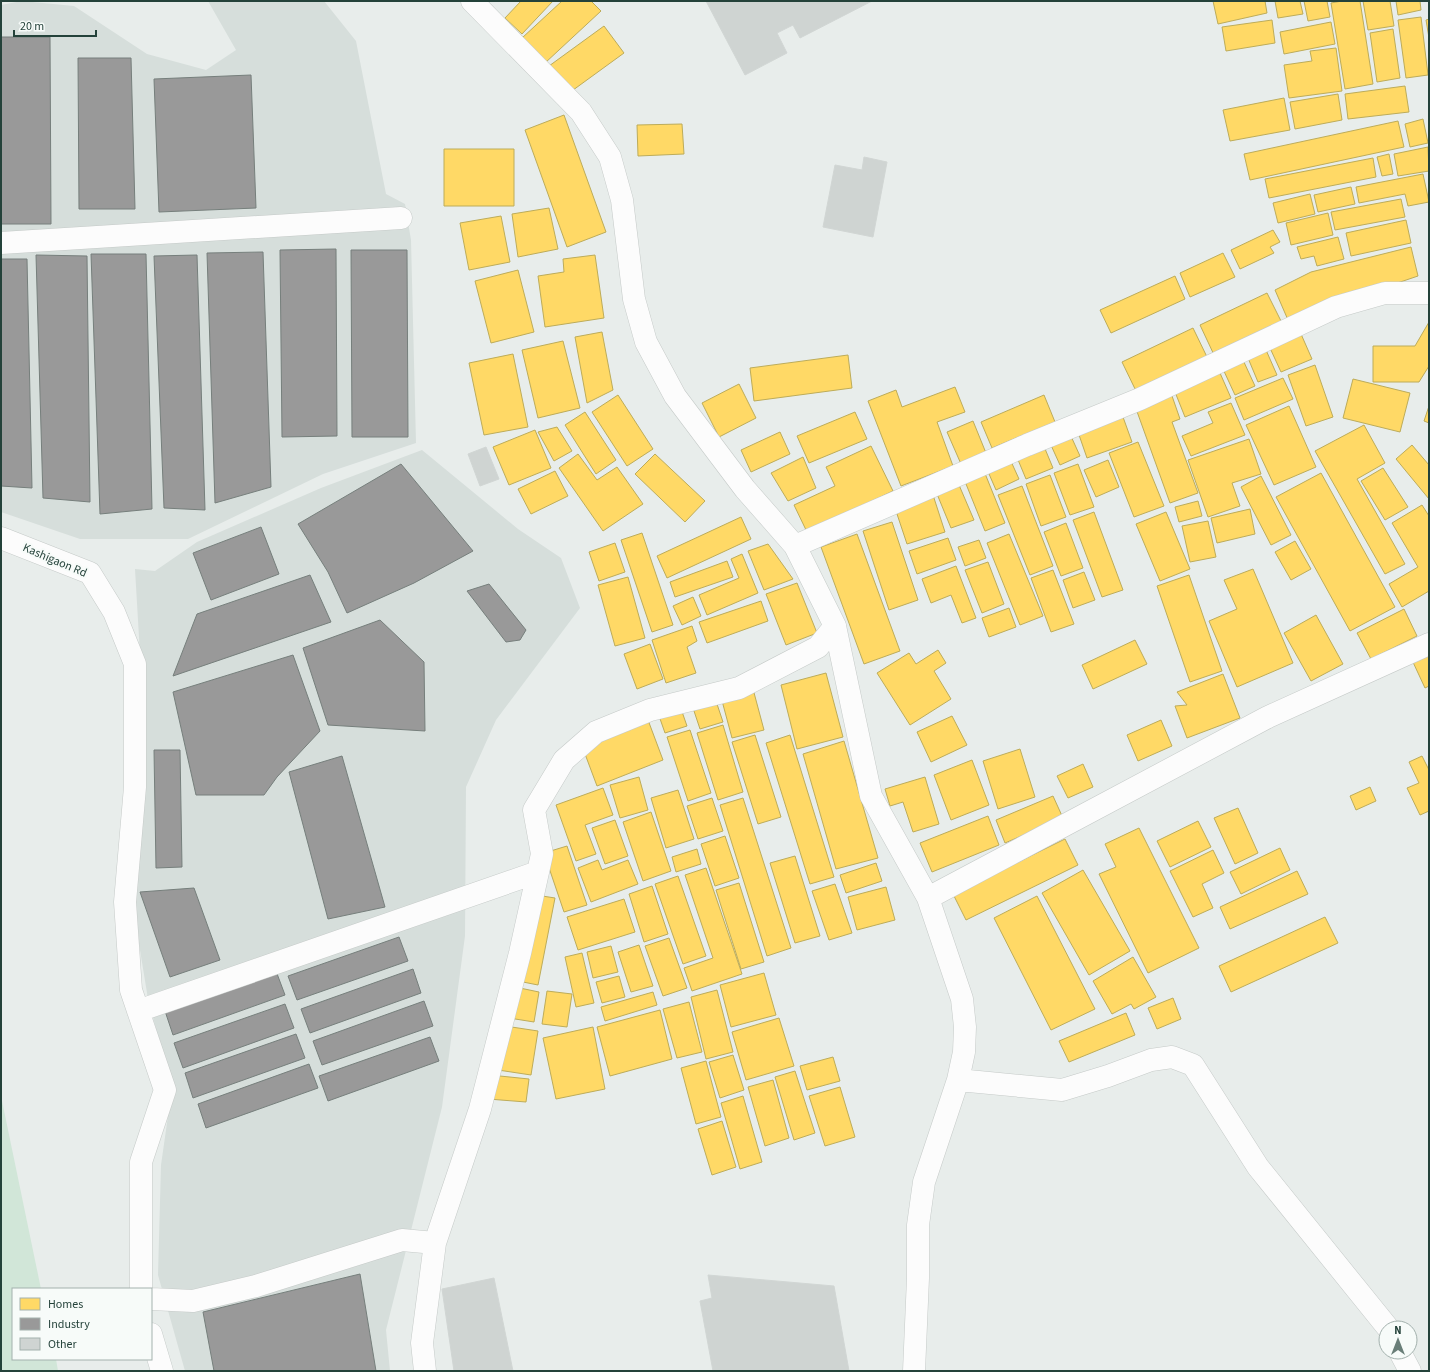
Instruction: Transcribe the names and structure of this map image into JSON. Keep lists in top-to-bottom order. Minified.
{"streets":{"street":["Kashigaon Rd"]},"legend":["Homes","Industry","Other"],"scale_bar":"20 m","north":"top"}
